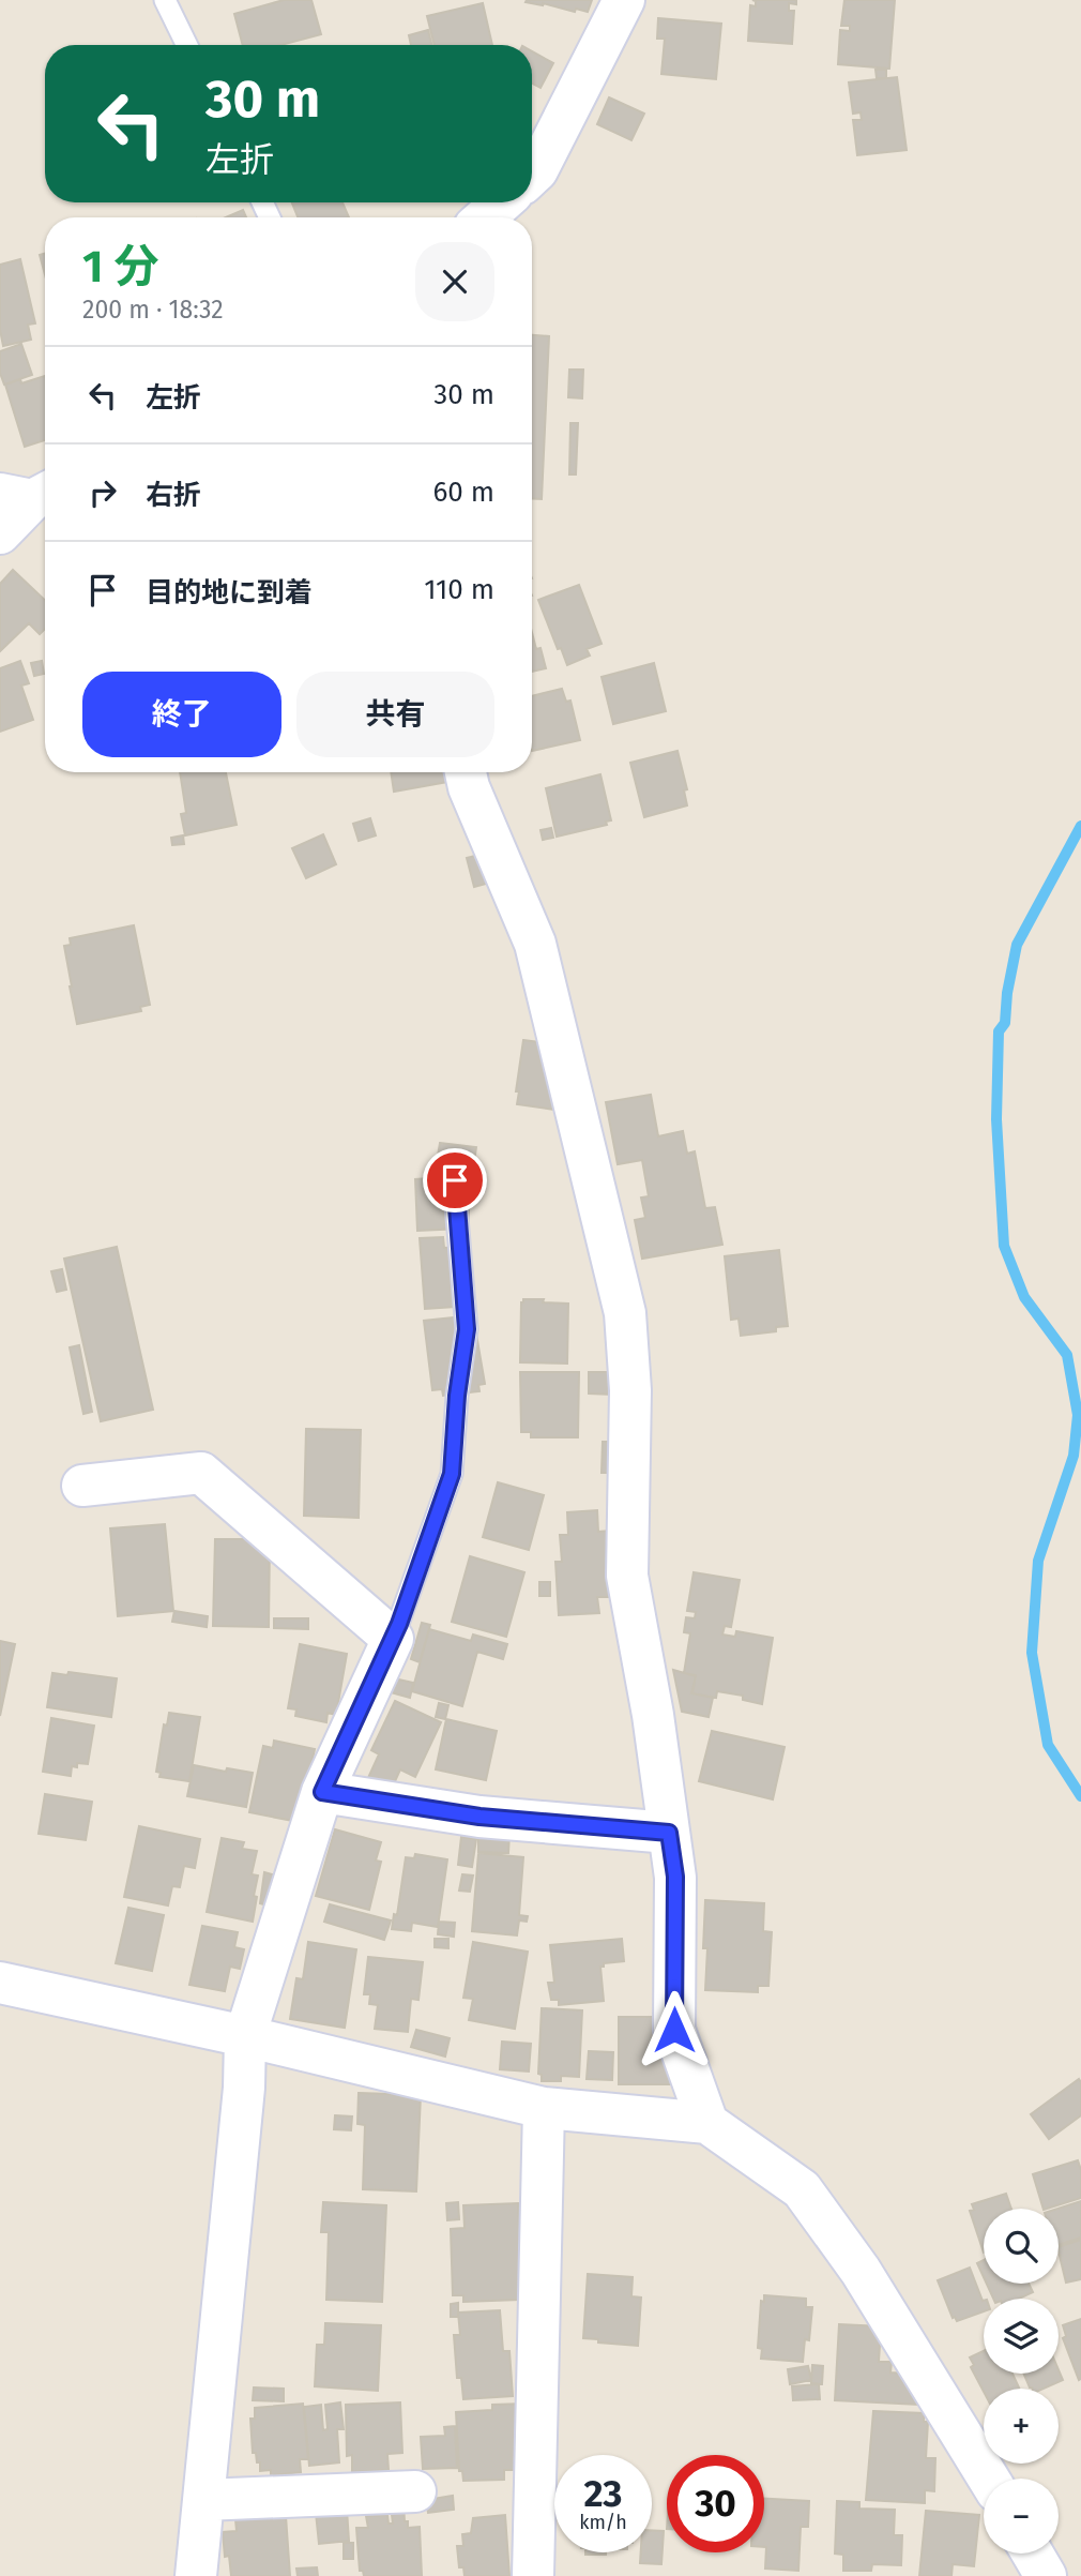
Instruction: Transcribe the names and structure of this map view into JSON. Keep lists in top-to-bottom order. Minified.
{"page":{"turn":["30 m","左折"],"heading":["1 分","200 m · 18:32"],"list":[{"name":"左折","value":"30 m"},{"name":"右折","value":"60 m"},{"name":"目的地に到着","value":"110 m"}],"buttons":["終了","共有"],"map_buttons":["+","−"],"speed":"23 km/h","limit":"30"}}
